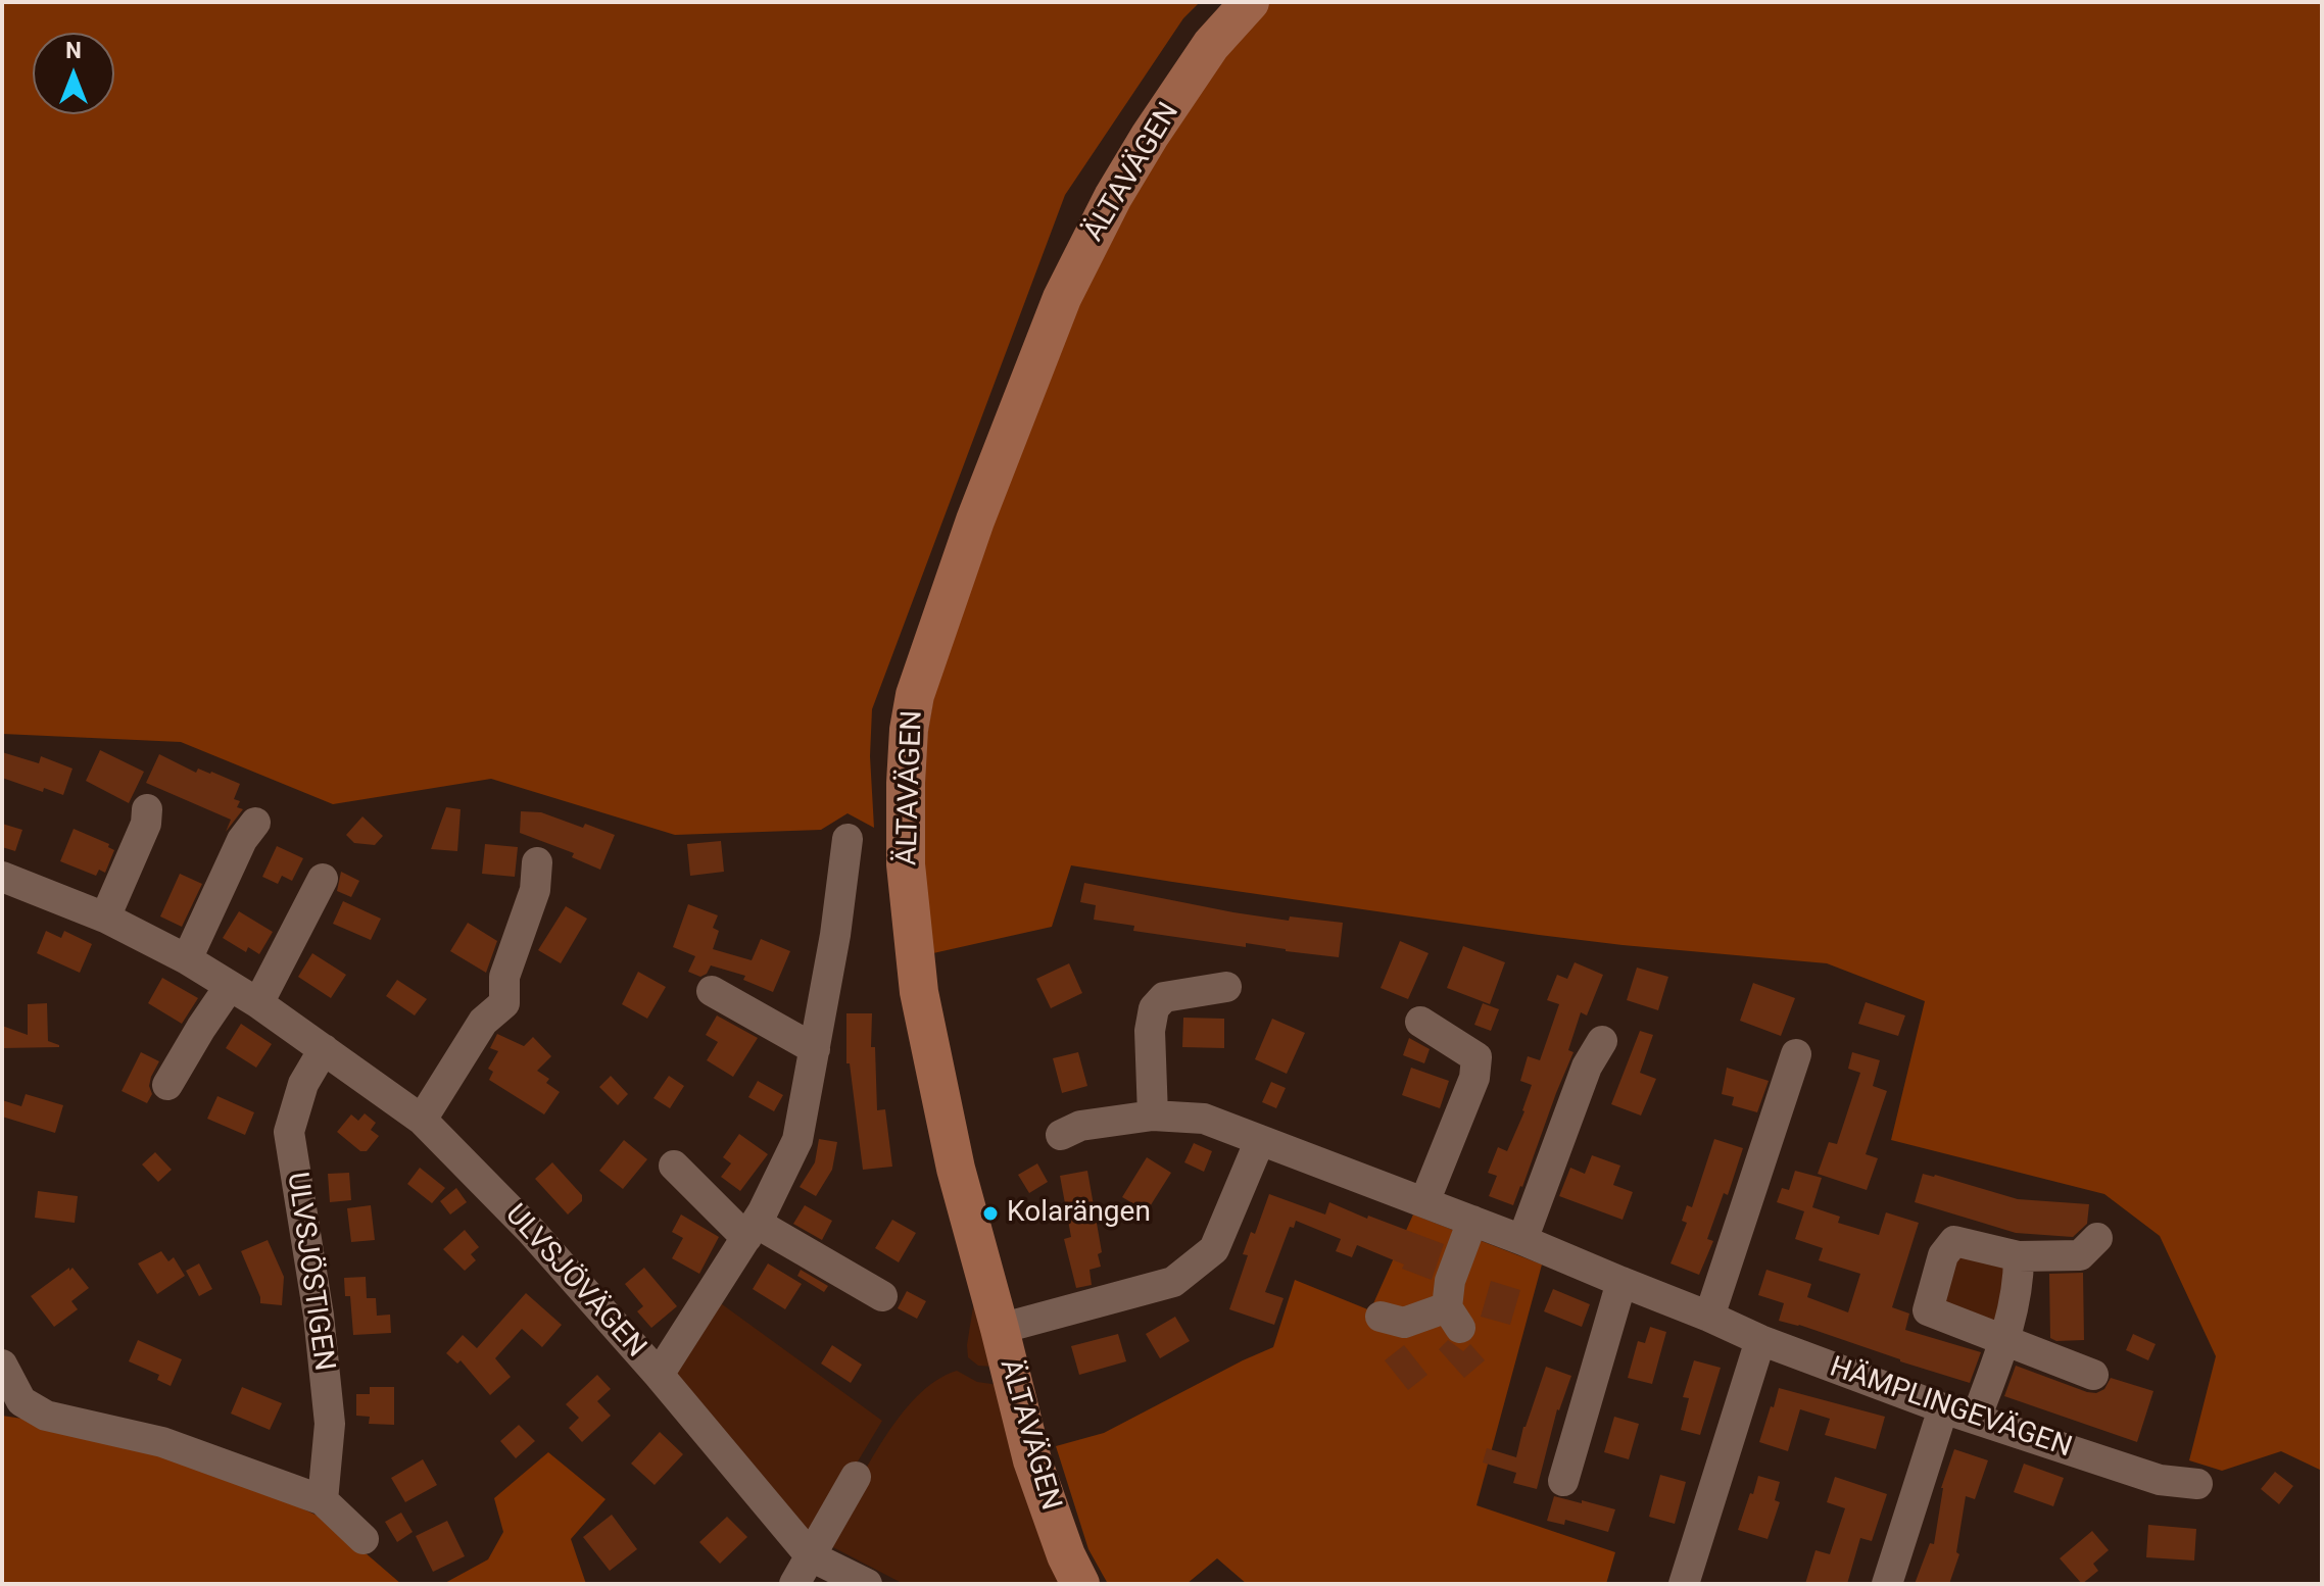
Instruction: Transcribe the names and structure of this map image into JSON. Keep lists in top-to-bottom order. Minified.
{"streets":{"main road":["ÄLTAVÄGEN"],"street":["ULVSJÖSTIGEN","ULVSJÖVÄGEN","HÄMPLINGEVÄGEN"]},"crossings":[["ULVSJÖSTIGEN","ULVSJÖVÄGEN"]],"places":["Kolarängen"],"north":"top"}
